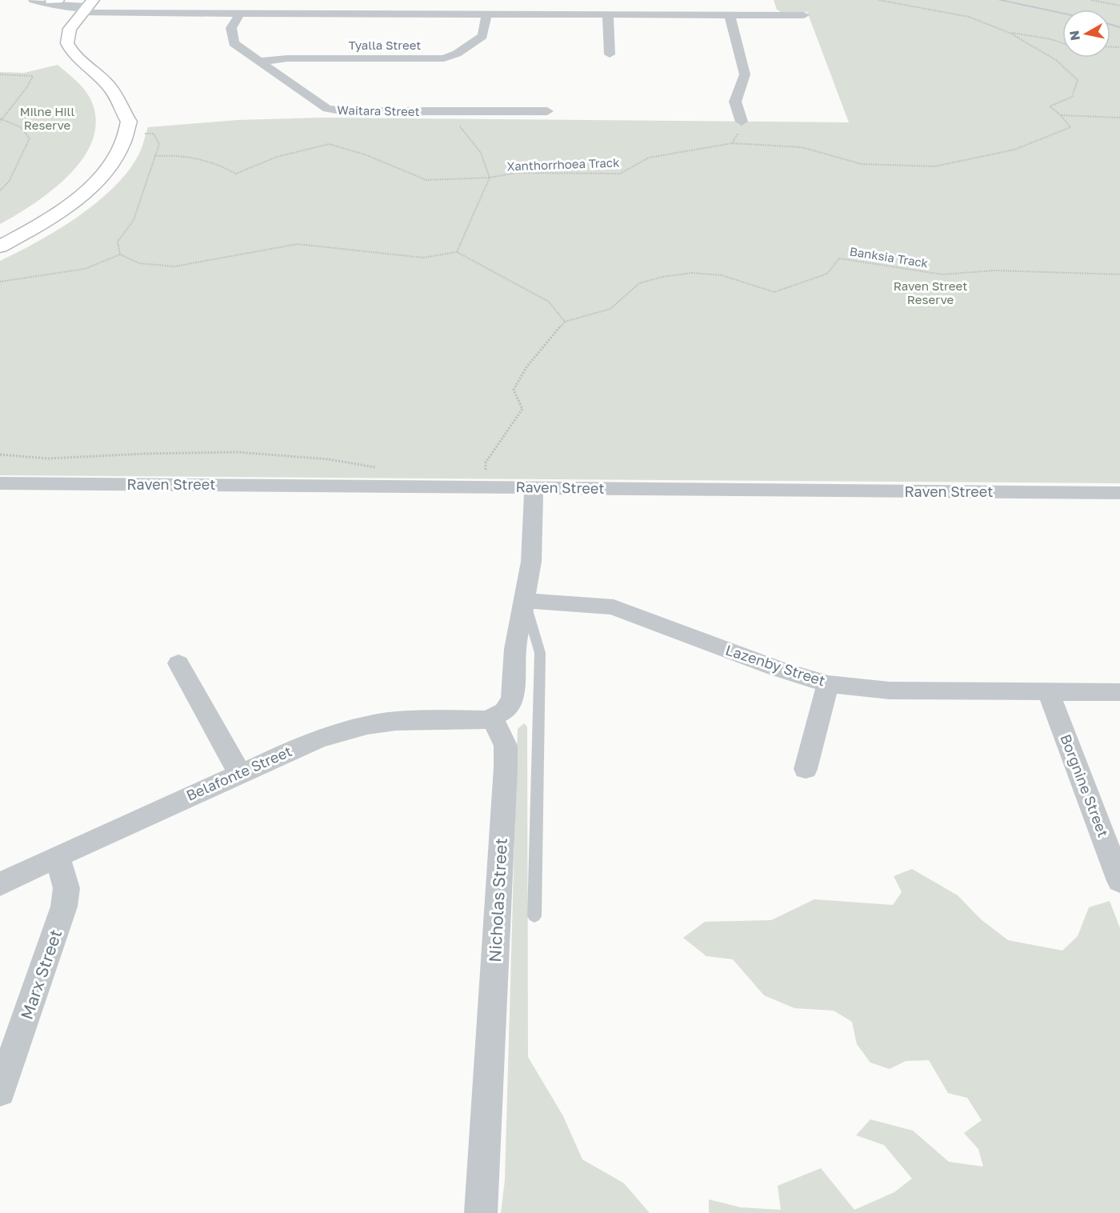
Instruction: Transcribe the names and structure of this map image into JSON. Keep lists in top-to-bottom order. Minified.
{"streets":{"street":["Tyalla Street","Waitara Street","Raven Street","Lazenby Street","Belafonte Street","Borgnine Street","Nicholas Street","Marx Street"],"path":["Xanthorrhoea Track","Banksia Track"]},"crossings":[["Tyalla Street","Waitara Street"],["Lazenby Street","Borgnine Street"],["Belafonte Street","Nicholas Street"],["Belafonte Street","Marx Street"]],"parks":["Milne Hill Reserve","Raven Street Reserve"],"north":"left"}
